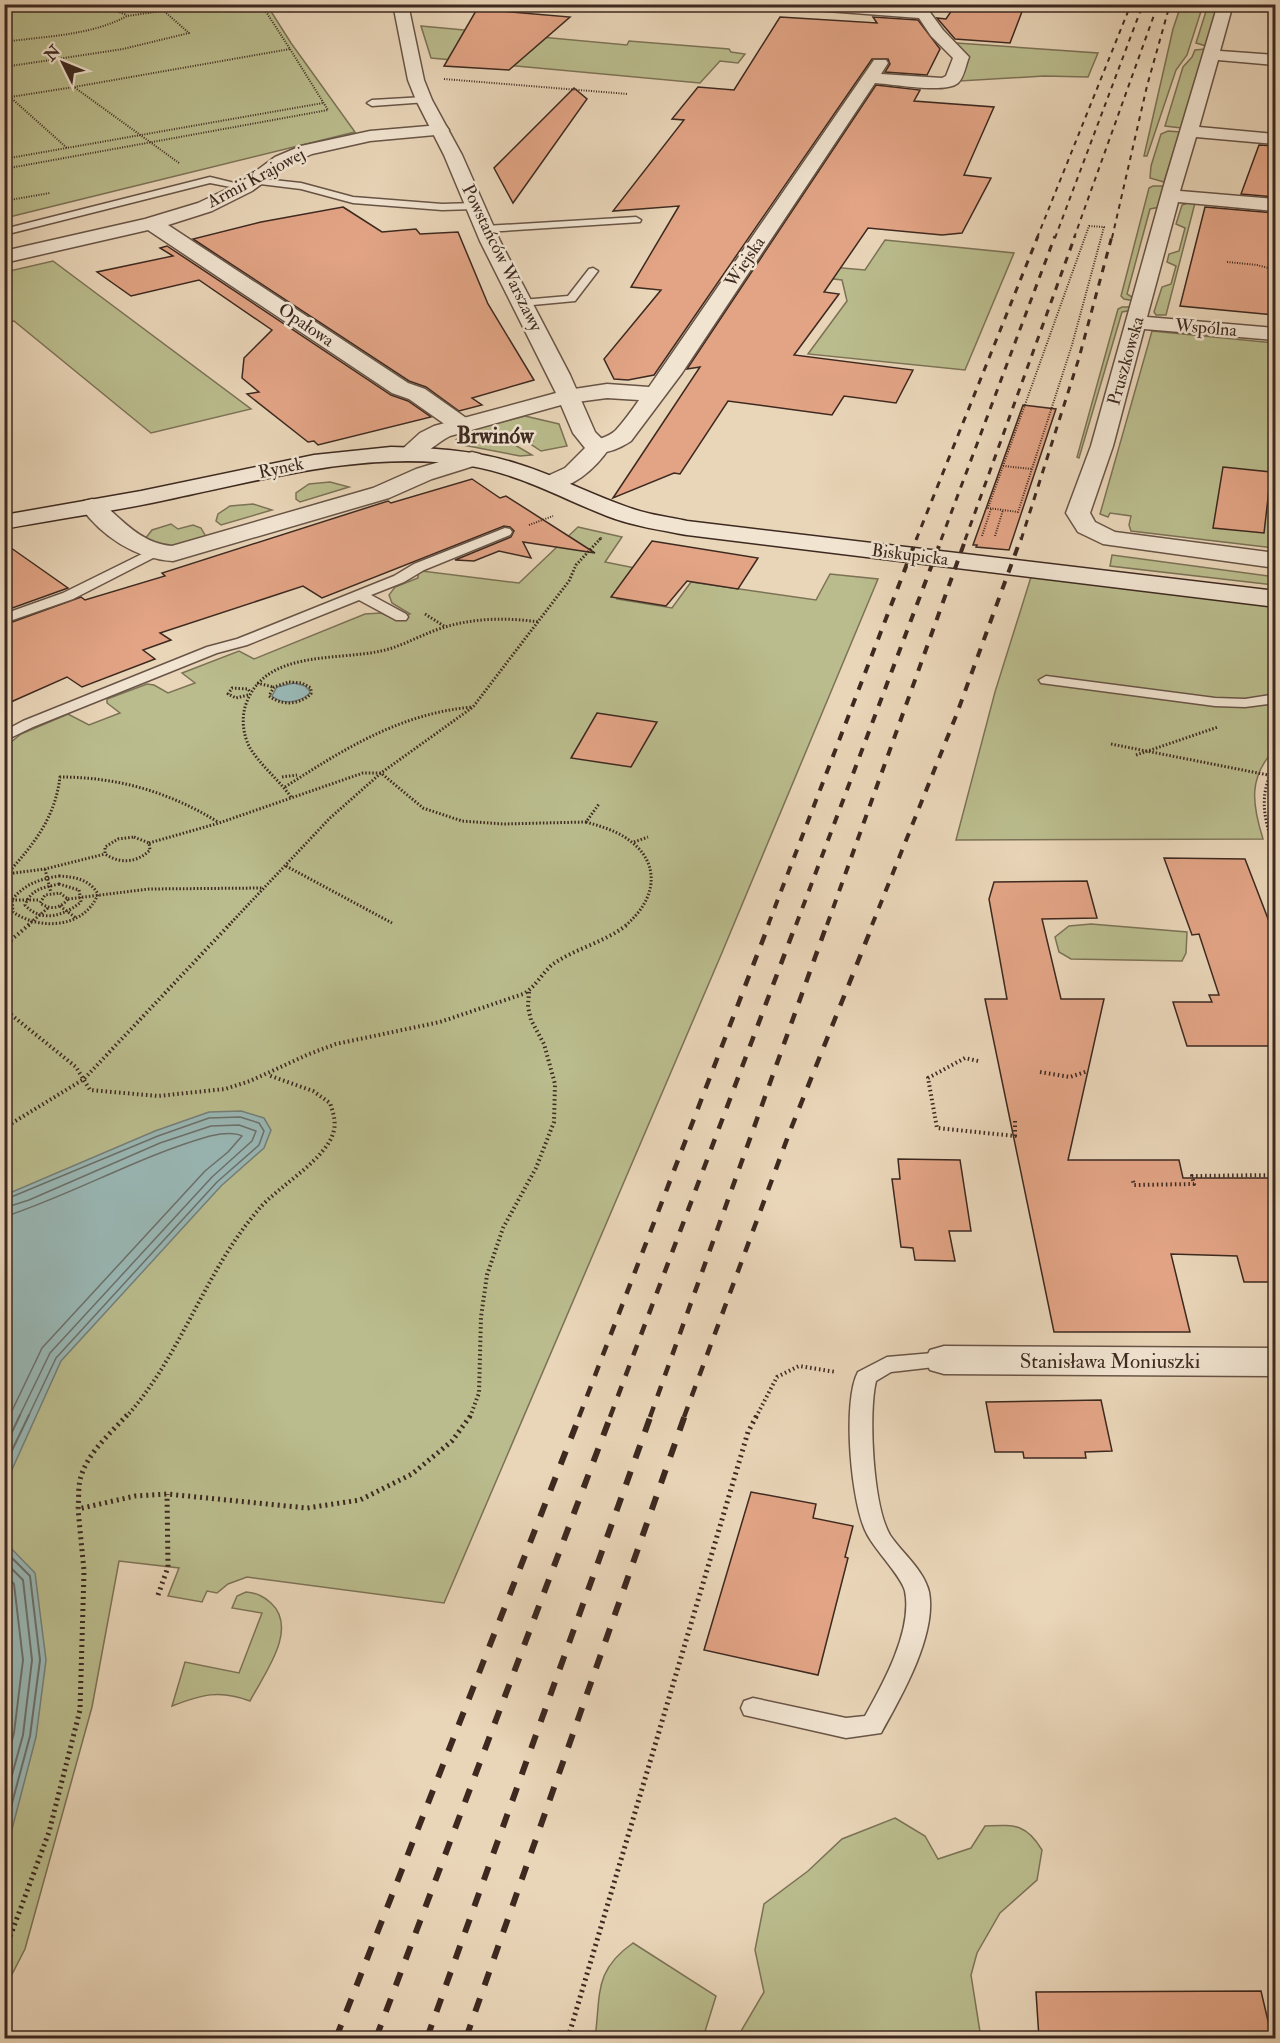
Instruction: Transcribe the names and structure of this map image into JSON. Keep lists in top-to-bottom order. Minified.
{"streets":{"street":["Armii Krajowej","Powstańców Warszawy","Wiejska","Opałowa","Wspólna","Pruszkowska","Rynek","Biskupicka","Stanisława Moniuszki"]},"crossings":[["Armii Krajowej","Powstańców Warszawy"],["Armii Krajowej","Opałowa"],["Powstańców Warszawy","Wiejska"],["Wspólna","Pruszkowska"],["Rynek","Biskupicka"]],"districts":["Brwinów"],"north":"top left"}
